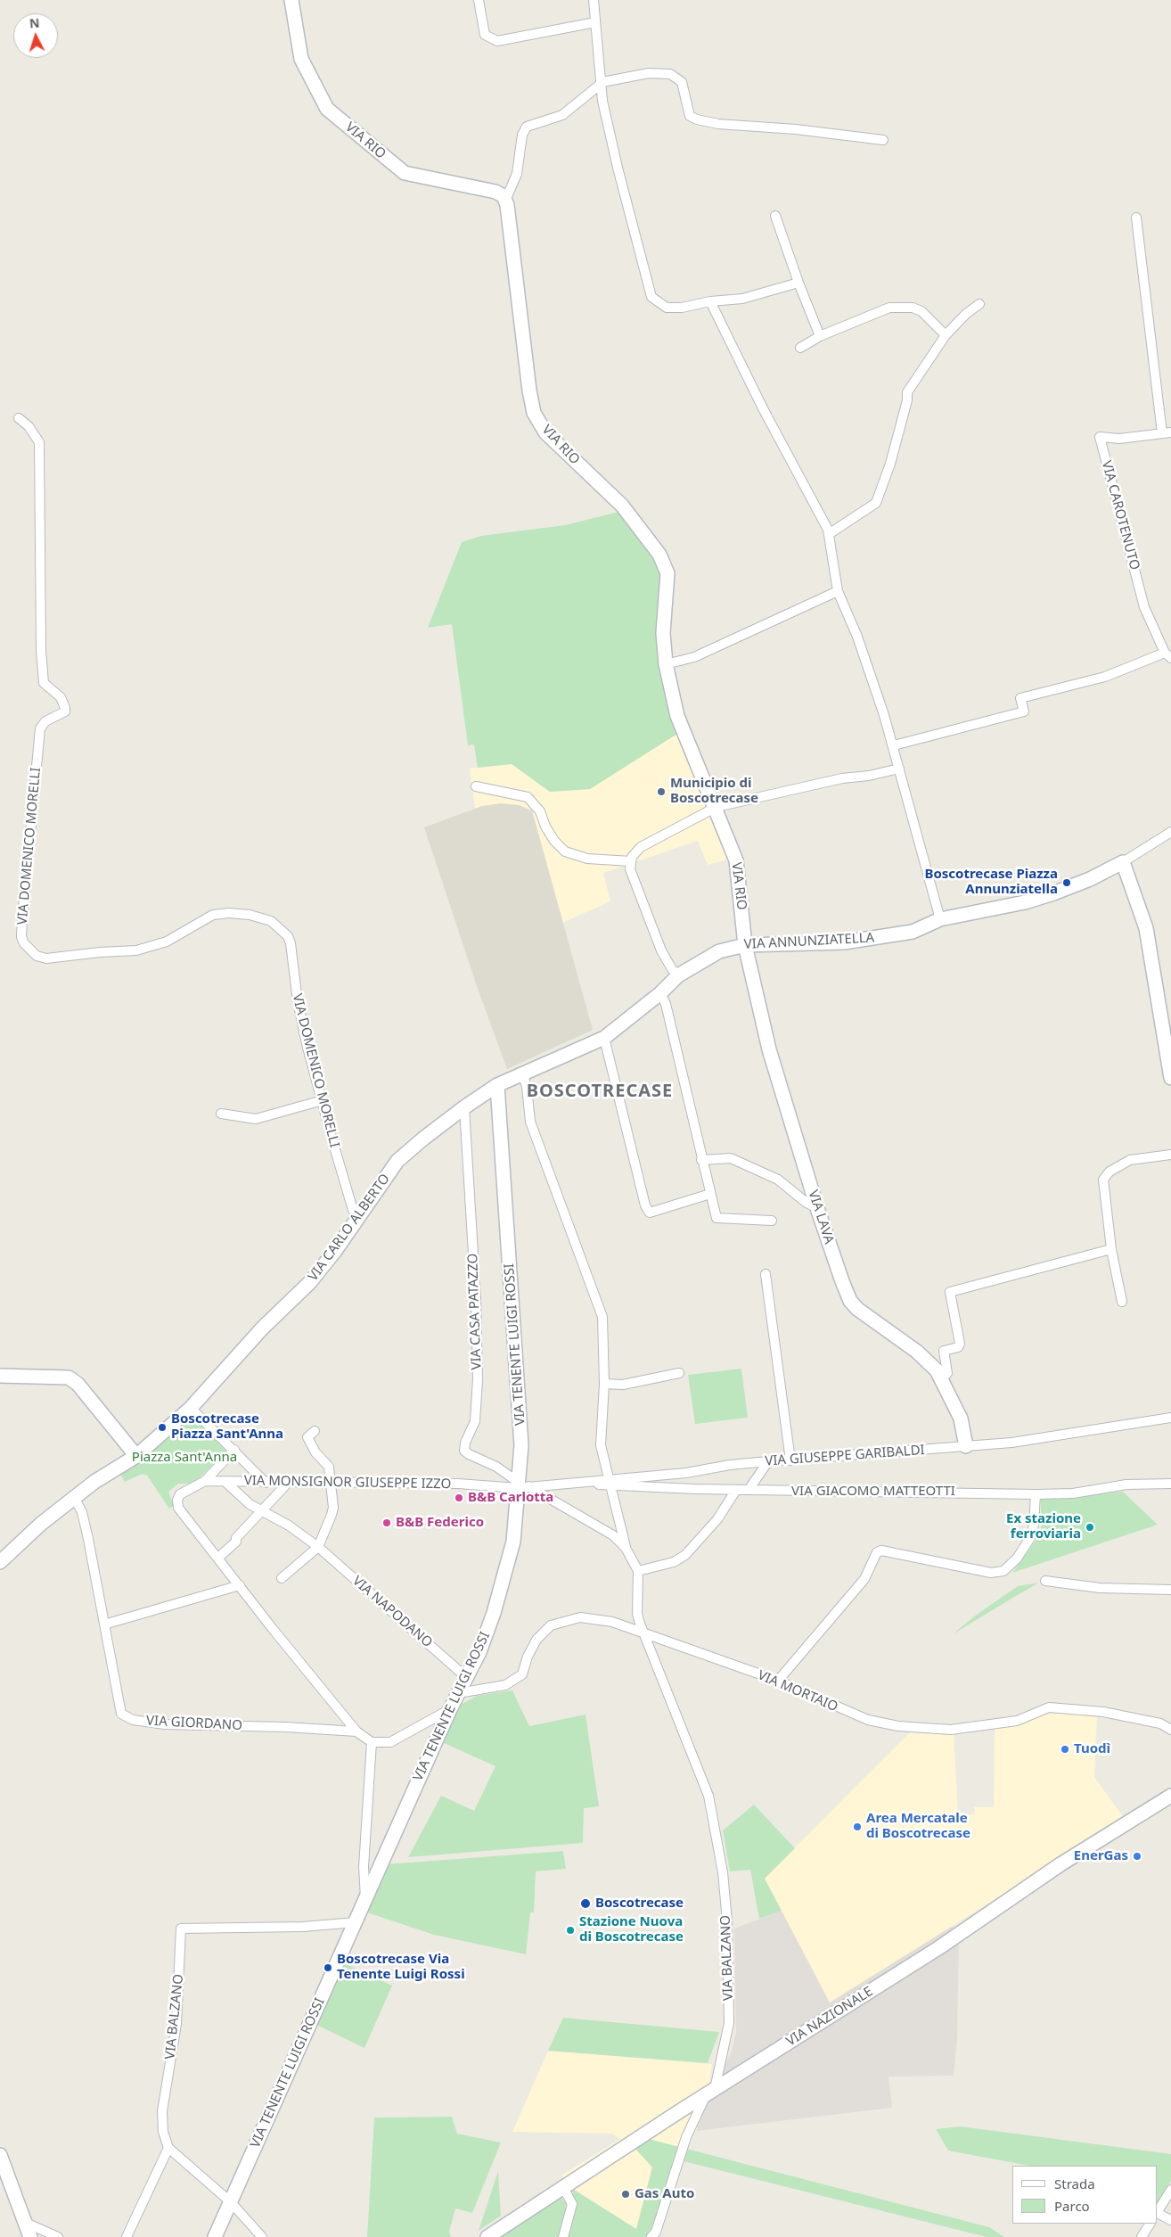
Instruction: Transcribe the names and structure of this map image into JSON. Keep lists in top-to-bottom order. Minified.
{"streets":{"street":["VIA RIO","VIA CAROTENUTO","VIA DOMENICO MORELLI","VIA ANNUNZIATELLA","VIA LAVA","VIA CARLO ALBERTO","VIA CASA PATAZZO","VIA TENENTE LUIGI ROSSI","VIA GIUSEPPE GARIBALDI","VIA MONSIGNOR GIUSEPPE IZZO","VIA GIACOMO MATTEOTTI","VIA NAPODANO","VIA MORTAIO","VIA GIORDANO","VIA BALZANO","VIA NAZIONALE"]},"crossings":[["VIA RIO","VIA ANNUNZIATELLA"],["VIA RIO","VIA LAVA"],["VIA DOMENICO MORELLI","VIA CARLO ALBERTO"],["VIA ANNUNZIATELLA","VIA LAVA"],["VIA ANNUNZIATELLA","VIA CARLO ALBERTO"],["VIA ANNUNZIATELLA","VIA TENENTE LUIGI ROSSI"],["VIA LAVA","VIA GIUSEPPE GARIBALDI"],["VIA CARLO ALBERTO","VIA CASA PATAZZO"],["VIA CARLO ALBERTO","VIA TENENTE LUIGI ROSSI"],["VIA CARLO ALBERTO","VIA GIORDANO"],["VIA CASA PATAZZO","VIA TENENTE LUIGI ROSSI"],["VIA CASA PATAZZO","VIA MONSIGNOR GIUSEPPE IZZO"],["VIA CASA PATAZZO","VIA GIACOMO MATTEOTTI"],["VIA TENENTE LUIGI ROSSI","VIA MONSIGNOR GIUSEPPE IZZO"],["VIA TENENTE LUIGI ROSSI","VIA GIACOMO MATTEOTTI"],["VIA TENENTE LUIGI ROSSI","VIA NAPODANO"],["VIA TENENTE LUIGI ROSSI","VIA MORTAIO"],["VIA TENENTE LUIGI ROSSI","VIA BALZANO"],["VIA GIUSEPPE GARIBALDI","VIA GIACOMO MATTEOTTI"],["VIA MONSIGNOR GIUSEPPE IZZO","VIA GIACOMO MATTEOTTI"],["VIA MONSIGNOR GIUSEPPE IZZO","VIA NAPODANO"],["VIA MORTAIO","VIA BALZANO"],["VIA BALZANO","VIA NAZIONALE"]],"districts":["BOSCOTRECASE"],"parks":["Piazza Sant'Anna"],"places":["Municipio di Boscotrecase","Boscotrecase Piazza Annunziatella","Boscotrecase Piazza Sant'Anna","B&B Carlotta","B&B Federico","Ex stazione ferroviaria","Tuodì","Area Mercatale di Boscotrecase","EnerGas","Boscotrecase","Stazione Nuova di Boscotrecase","Boscotrecase Via Tenente Luigi Rossi","Gas Auto"],"legend":["Strada","Parco"],"north":"top"}
